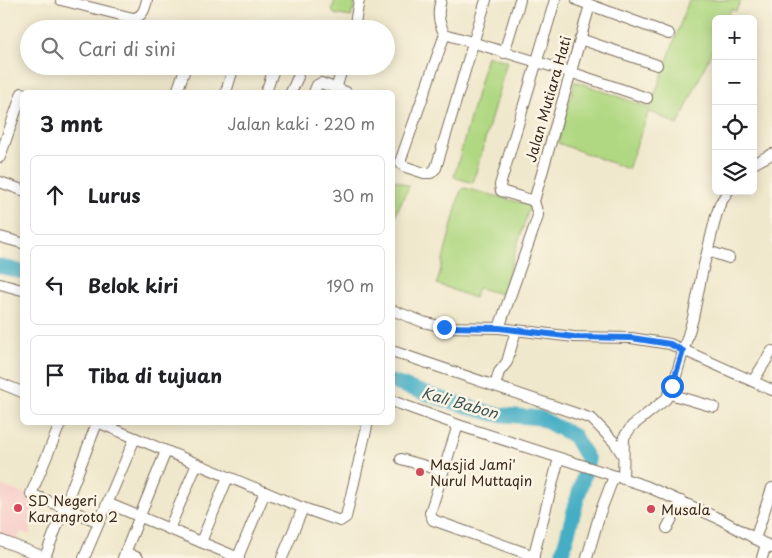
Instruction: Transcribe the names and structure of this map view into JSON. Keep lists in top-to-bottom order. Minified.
{"streets":{"street":["Jalan Mutiara Hati"]},"water":["Kali Babon"],"places":["Masjid Jami' Nurul Muttaqin","SD Negeri Karangroto 2","Musala"],"page":{"map_buttons":["+","−"],"search":"Cari di sini","heading":["3 mnt","Jalan kaki · 220 m"],"list":[["Lurus","30 m"],["Belok kiri","190 m"],"Tiba di tujuan"]}}
